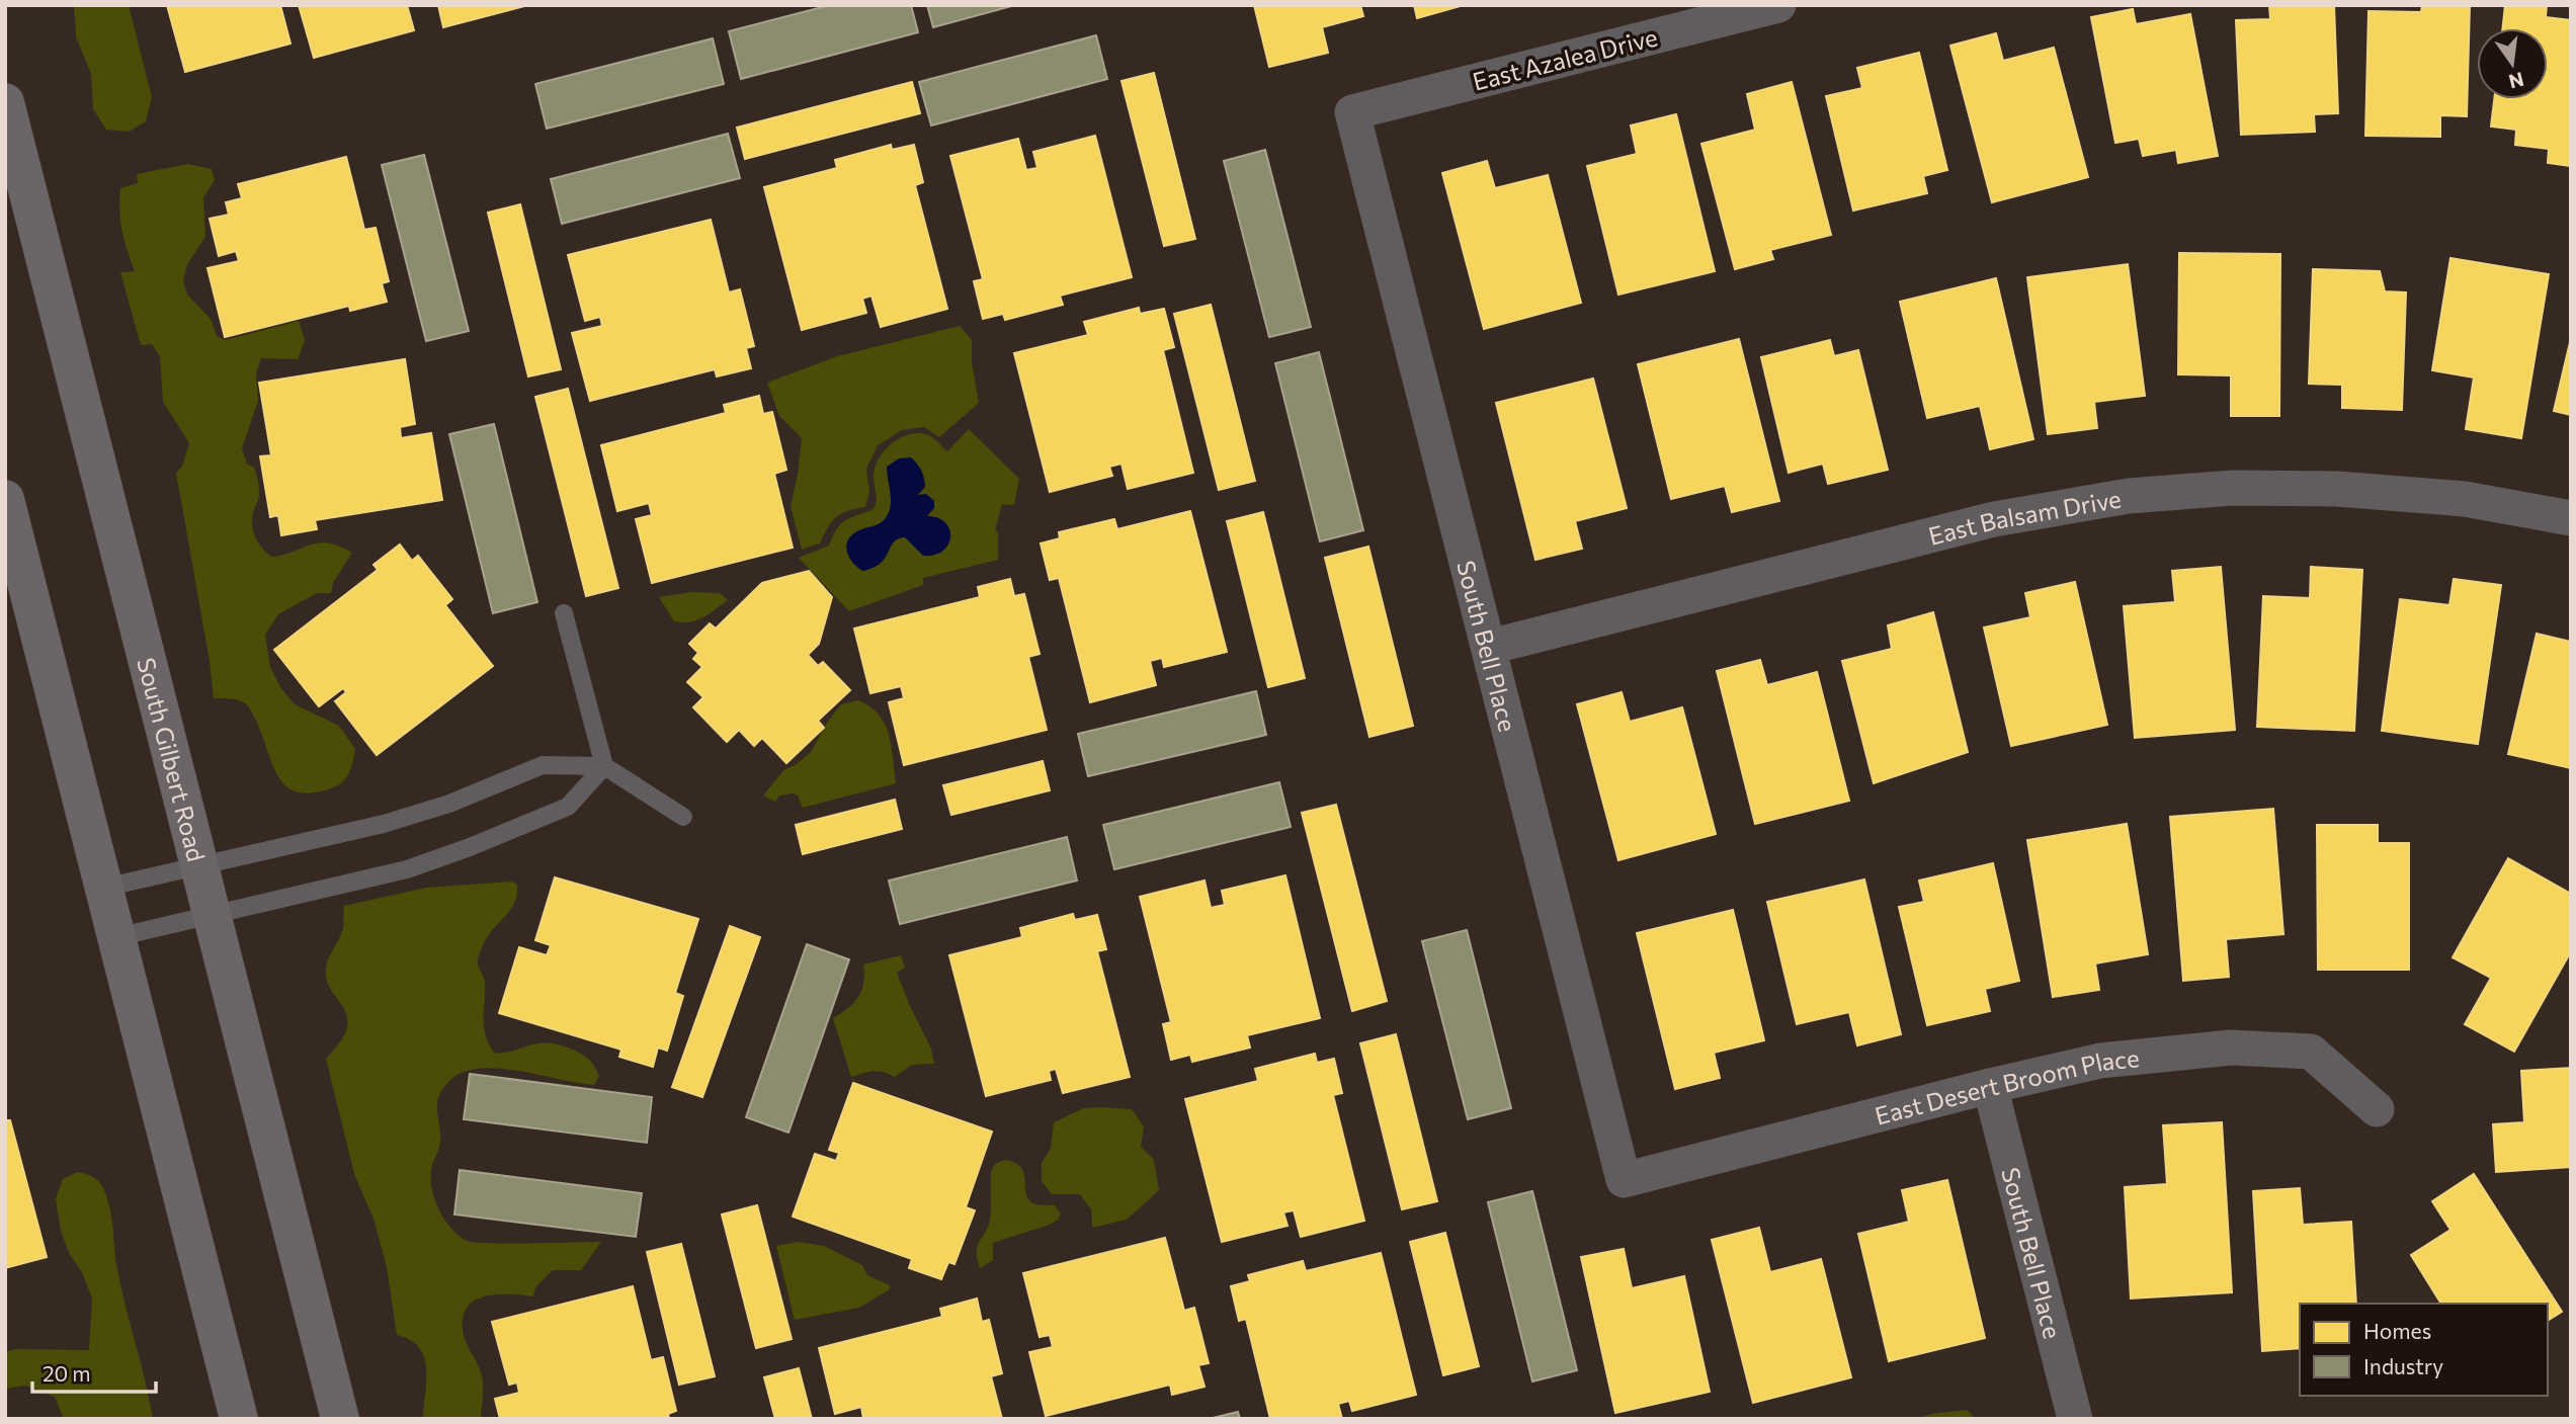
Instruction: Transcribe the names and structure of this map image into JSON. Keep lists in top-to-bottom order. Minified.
{"streets":{"main road":["South Gilbert Road"],"street":["East Azalea Drive","East Balsam Drive","South Bell Place","East Desert Broom Place"]},"crossings":[["East Azalea Drive","South Bell Place"],["East Balsam Drive","South Bell Place"],["South Bell Place","East Desert Broom Place"]],"legend":["Homes","Industry"],"scale_bar":"20 m","north":"bottom"}
